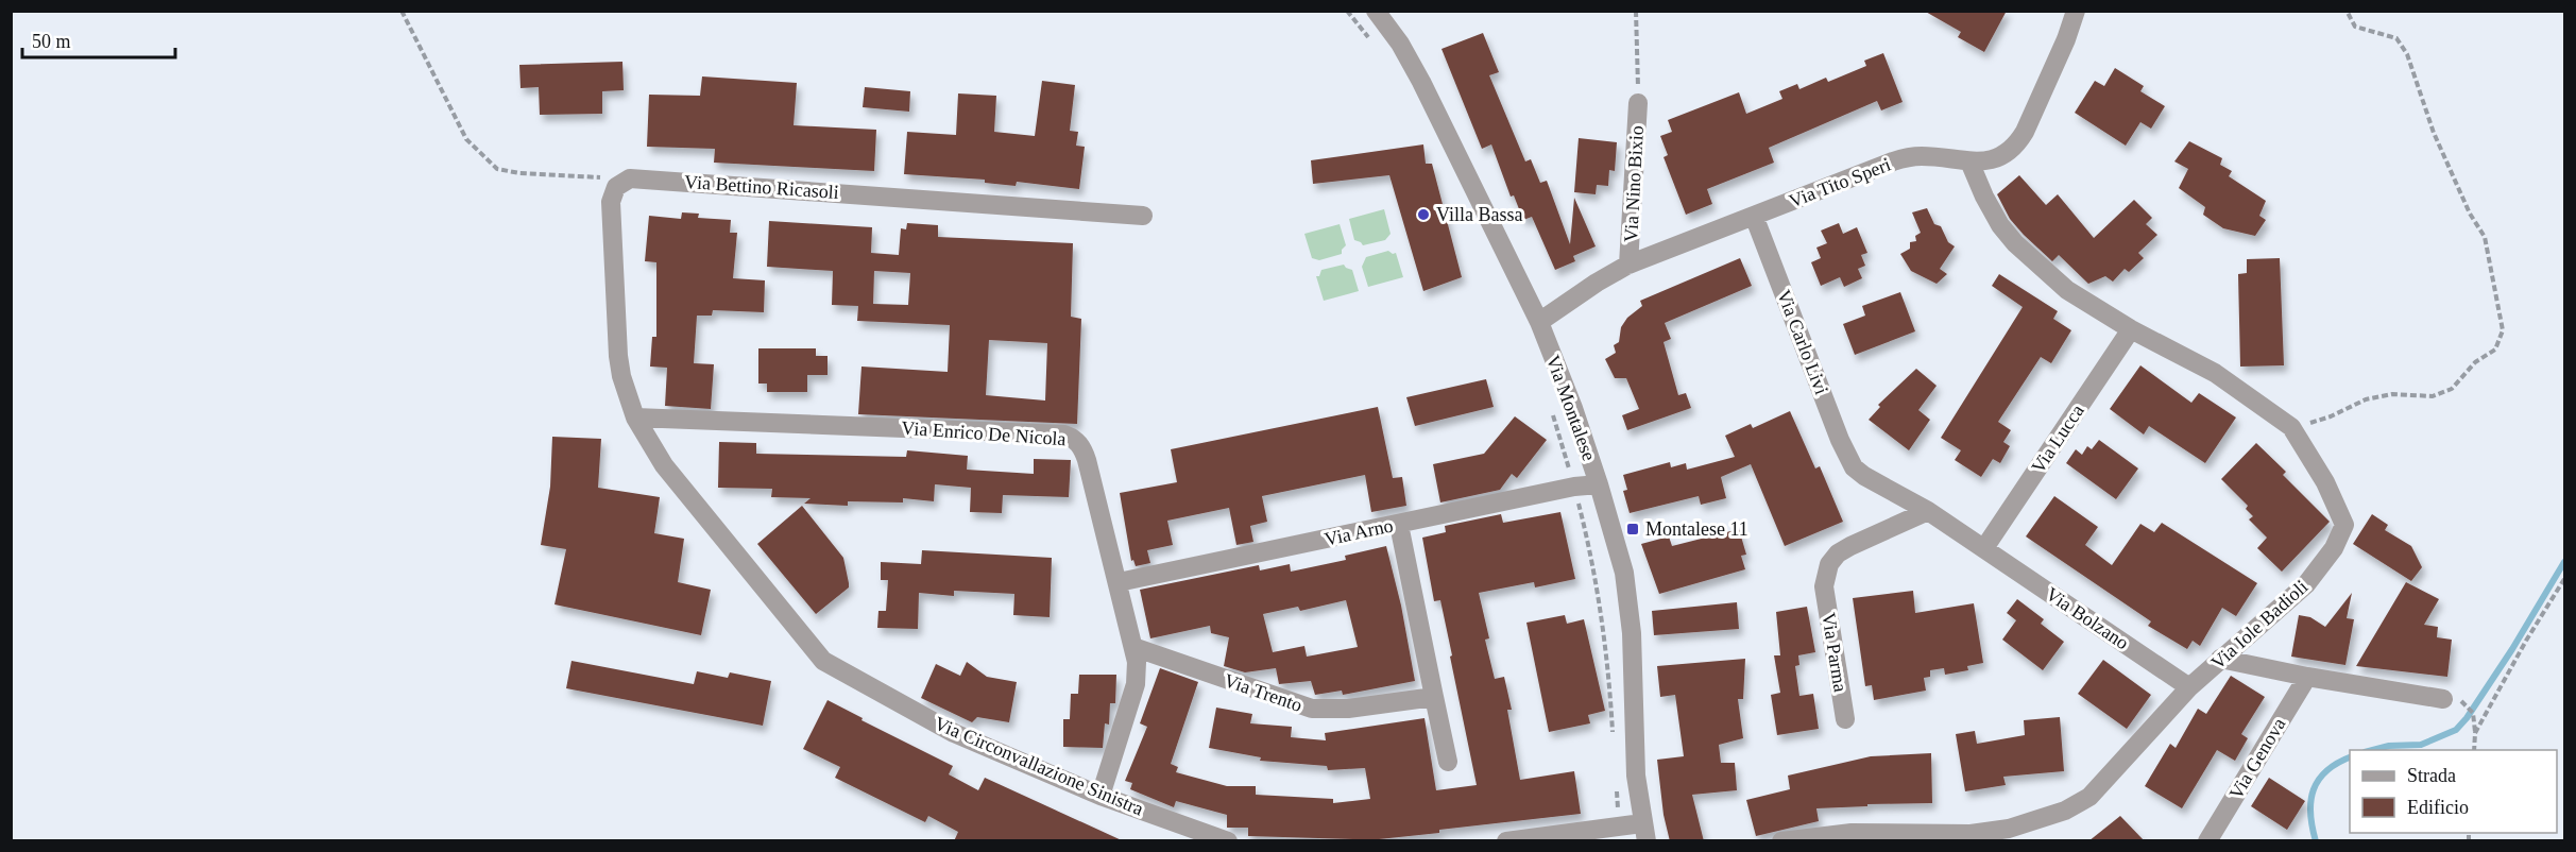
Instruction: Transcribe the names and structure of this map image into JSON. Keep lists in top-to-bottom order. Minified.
{"streets":{"street":["Via Tito Speri","Via Nino Bixio","Via Bettino Ricasoli","Via Carlo Livi","Via Montalese","Via Enrico De Nicola","Via Lucca","Via Arno","Via Bolzano","Via Iole Badioli","Via Parma","Via Trento","Via Genova","Via Circonvallazione Sinistra"]},"crossings":[["Via Tito Speri","Via Nino Bixio"],["Via Tito Speri","Via Carlo Livi"],["Via Tito Speri","Via Montalese"],["Via Tito Speri","Via Iole Badioli"],["Via Carlo Livi","Via Bolzano"],["Via Montalese","Via Arno"],["Via Enrico De Nicola","Via Arno"],["Via Enrico De Nicola","Via Trento"],["Via Enrico De Nicola","Via Circonvallazione Sinistra"],["Via Lucca","Via Bolzano"],["Via Lucca","Via Iole Badioli"],["Via Bolzano","Via Iole Badioli"],["Via Bolzano","Via Parma"]],"places":{"other":["Villa Bassa"],"transit":["Montalese 11"]},"legend":["Strada","Edificio"],"scale_bar":"50 m"}
